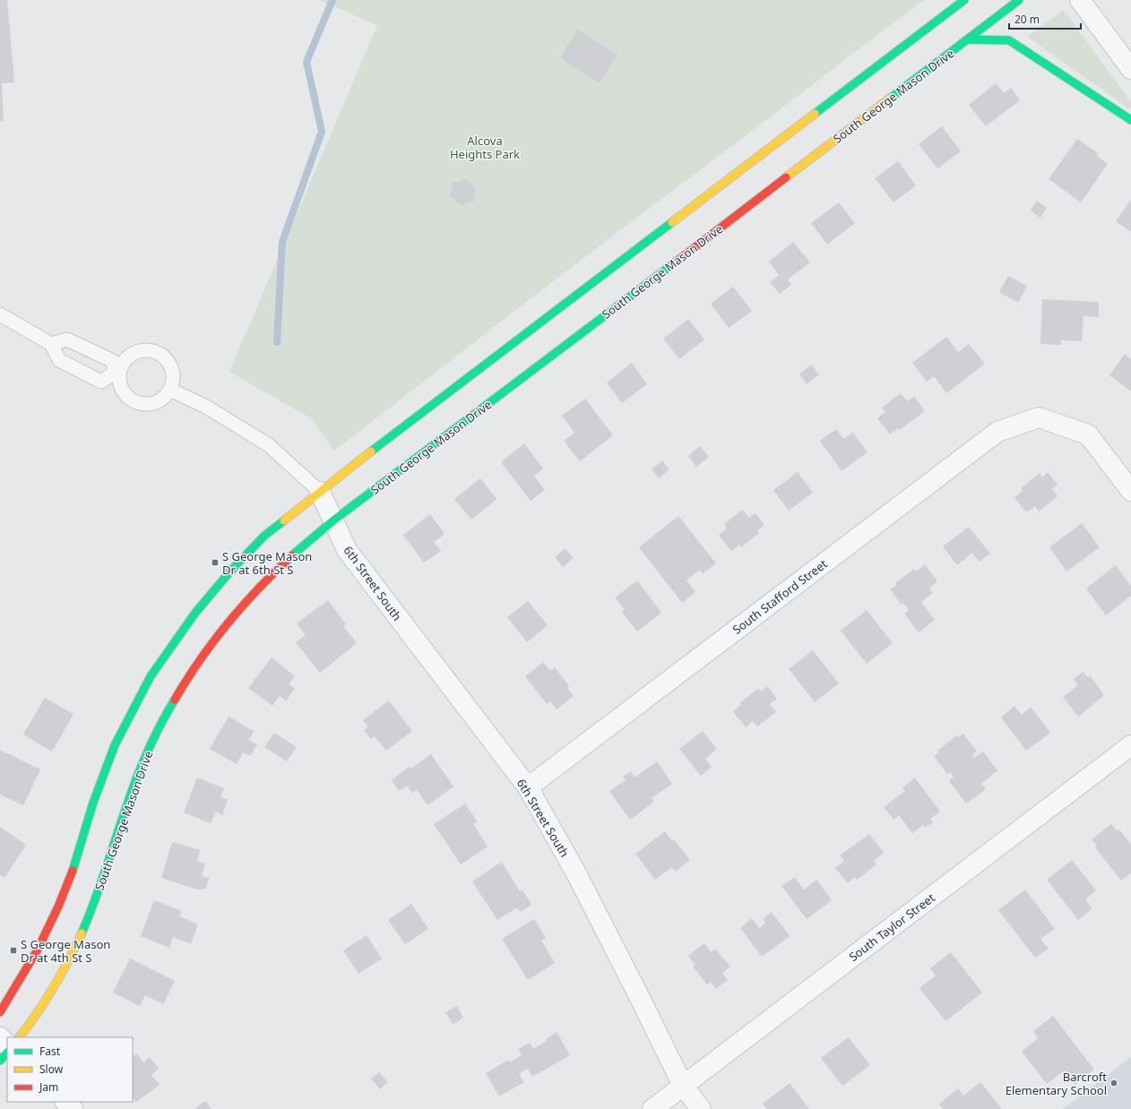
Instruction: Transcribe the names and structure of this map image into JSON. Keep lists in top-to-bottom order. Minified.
{"streets":{"main road":["South George Mason Drive"],"street":["6th Street South","South Stafford Street","South Taylor Street"]},"crossings":[["South George Mason Drive","6th Street South"],["6th Street South","South Stafford Street"],["6th Street South","South Taylor Street"]],"parks":["Alcova Heights Park"],"places":{"transit":["S George Mason Dr at 6th St S","S George Mason Dr at 4th St S"],"other":["Barcroft Elementary School"]},"legend":["Fast","Slow","Jam"],"scale_bar":"20 m"}
